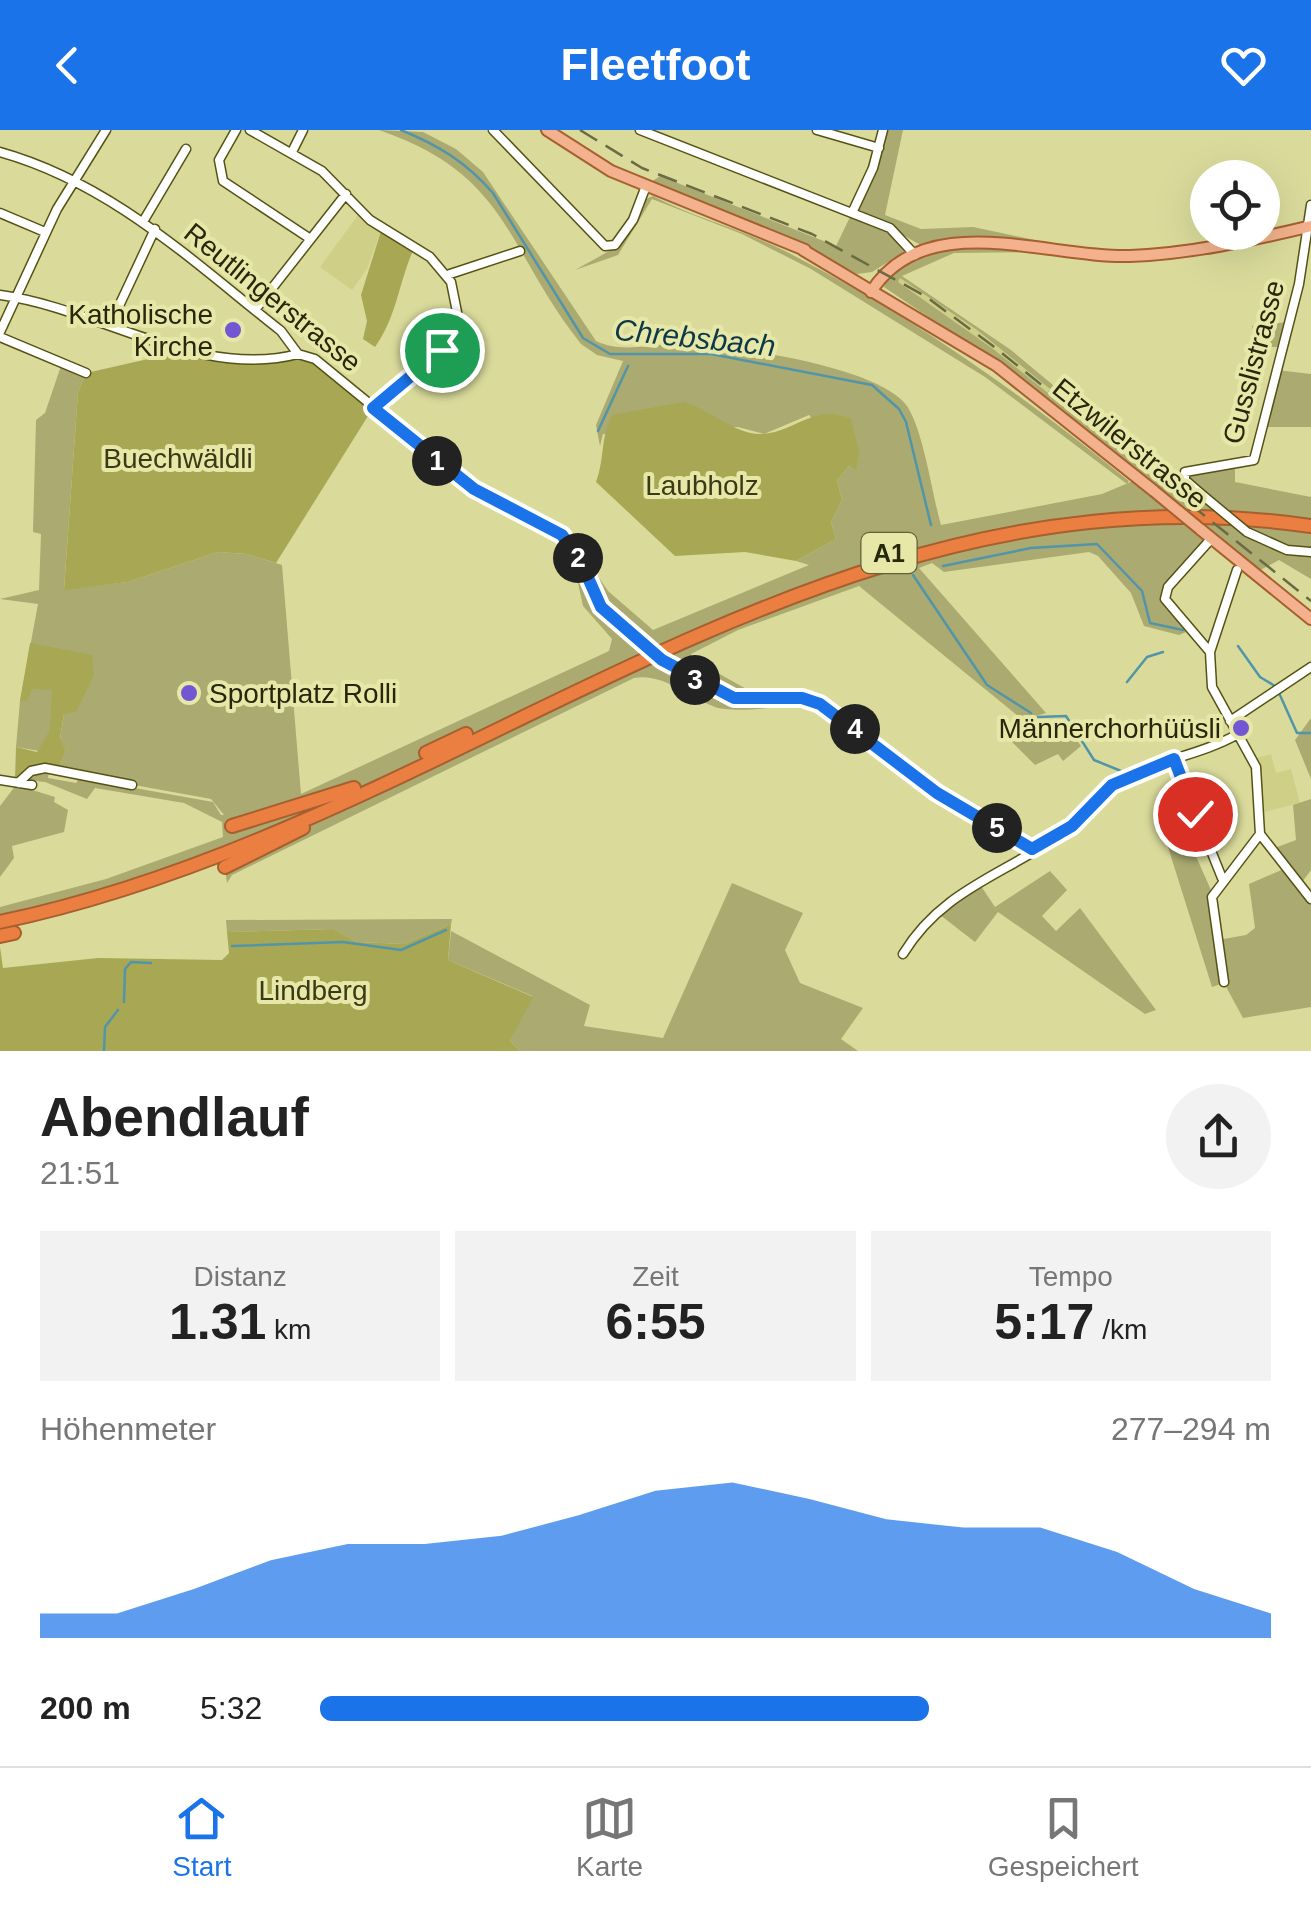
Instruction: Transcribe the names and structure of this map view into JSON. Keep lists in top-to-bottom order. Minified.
{"streets":{"highway":["A1"],"main road":["Etzwilerstrasse"],"street":["Reutlingerstrasse","Gusslistrasse"]},"water":["Chrebsbach"],"parks":["Buechwäldli","Laubholz","Lindberg"],"places":["Katholische Kirche","Sportplatz Rolli","Männerchorhüüsli"],"page":{"header":"Fleetfoot","pins":["1","2","3","4","5"],"heading":["Abendlauf","21:51"],"stats":[["Distanz","1.31 km"],["Zeit","6:55"],["Tempo","5:17 /km"]],"chart":["Höhenmeter","277–294 m"],"list":[{"name":"200 m","note":"5:32"}],"tabs":["Start","Karte","Gespeichert"]}}
